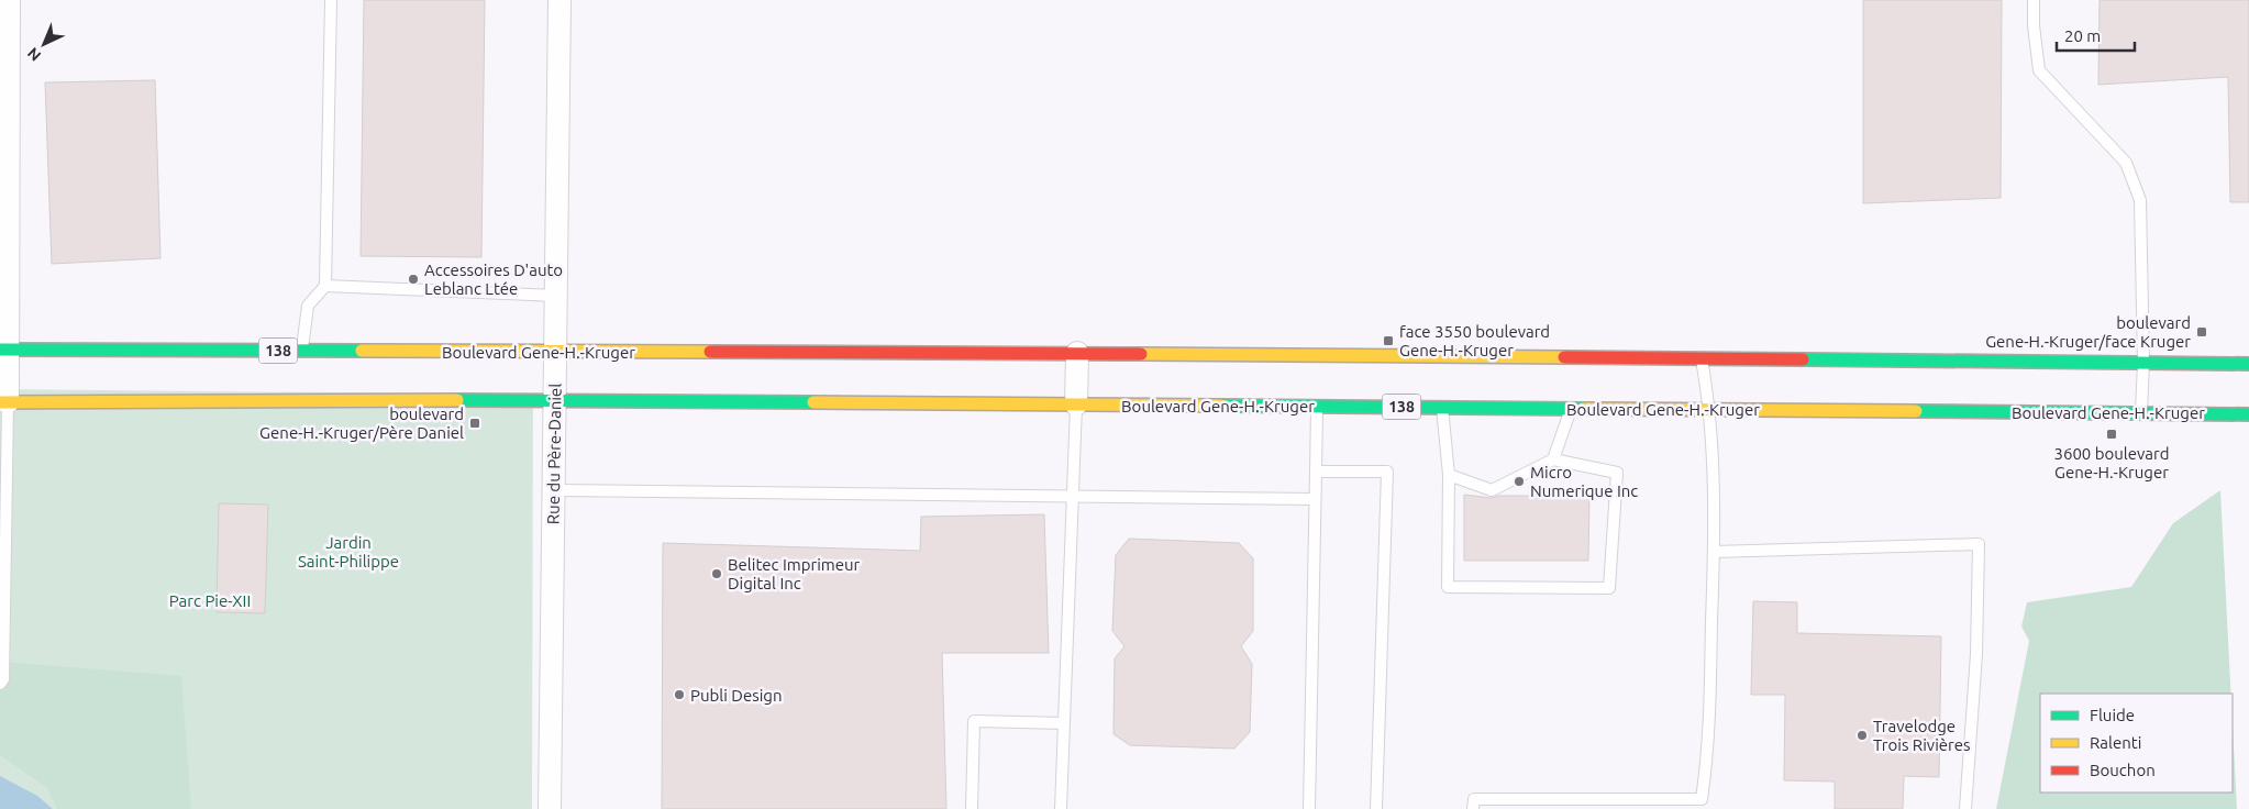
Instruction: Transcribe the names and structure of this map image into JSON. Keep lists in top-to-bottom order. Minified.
{"streets":{"main road":["138","Boulevard Gene-H.-Kruger"],"street":["Rue du Père-Daniel"]},"crossings":[["Boulevard Gene-H.-Kruger","Rue du Père-Daniel"]],"parks":["Jardin Saint-Philippe","Parc Pie-XII"],"places":{"other":["Accessoires D'auto Leblanc Ltée","Micro Numerique Inc","Belitec Imprimeur Digital Inc","Publi Design","Travelodge Trois Rivières"],"transit":["boulevard Gene-H.-Kruger/face Kruger","face 3550 boulevard Gene-H.-Kruger","boulevard Gene-H.-Kruger/Père Daniel","3600 boulevard Gene-H.-Kruger"]},"legend":["Fluide","Ralenti","Bouchon"],"scale_bar":"20 m","north":"bottom left"}
